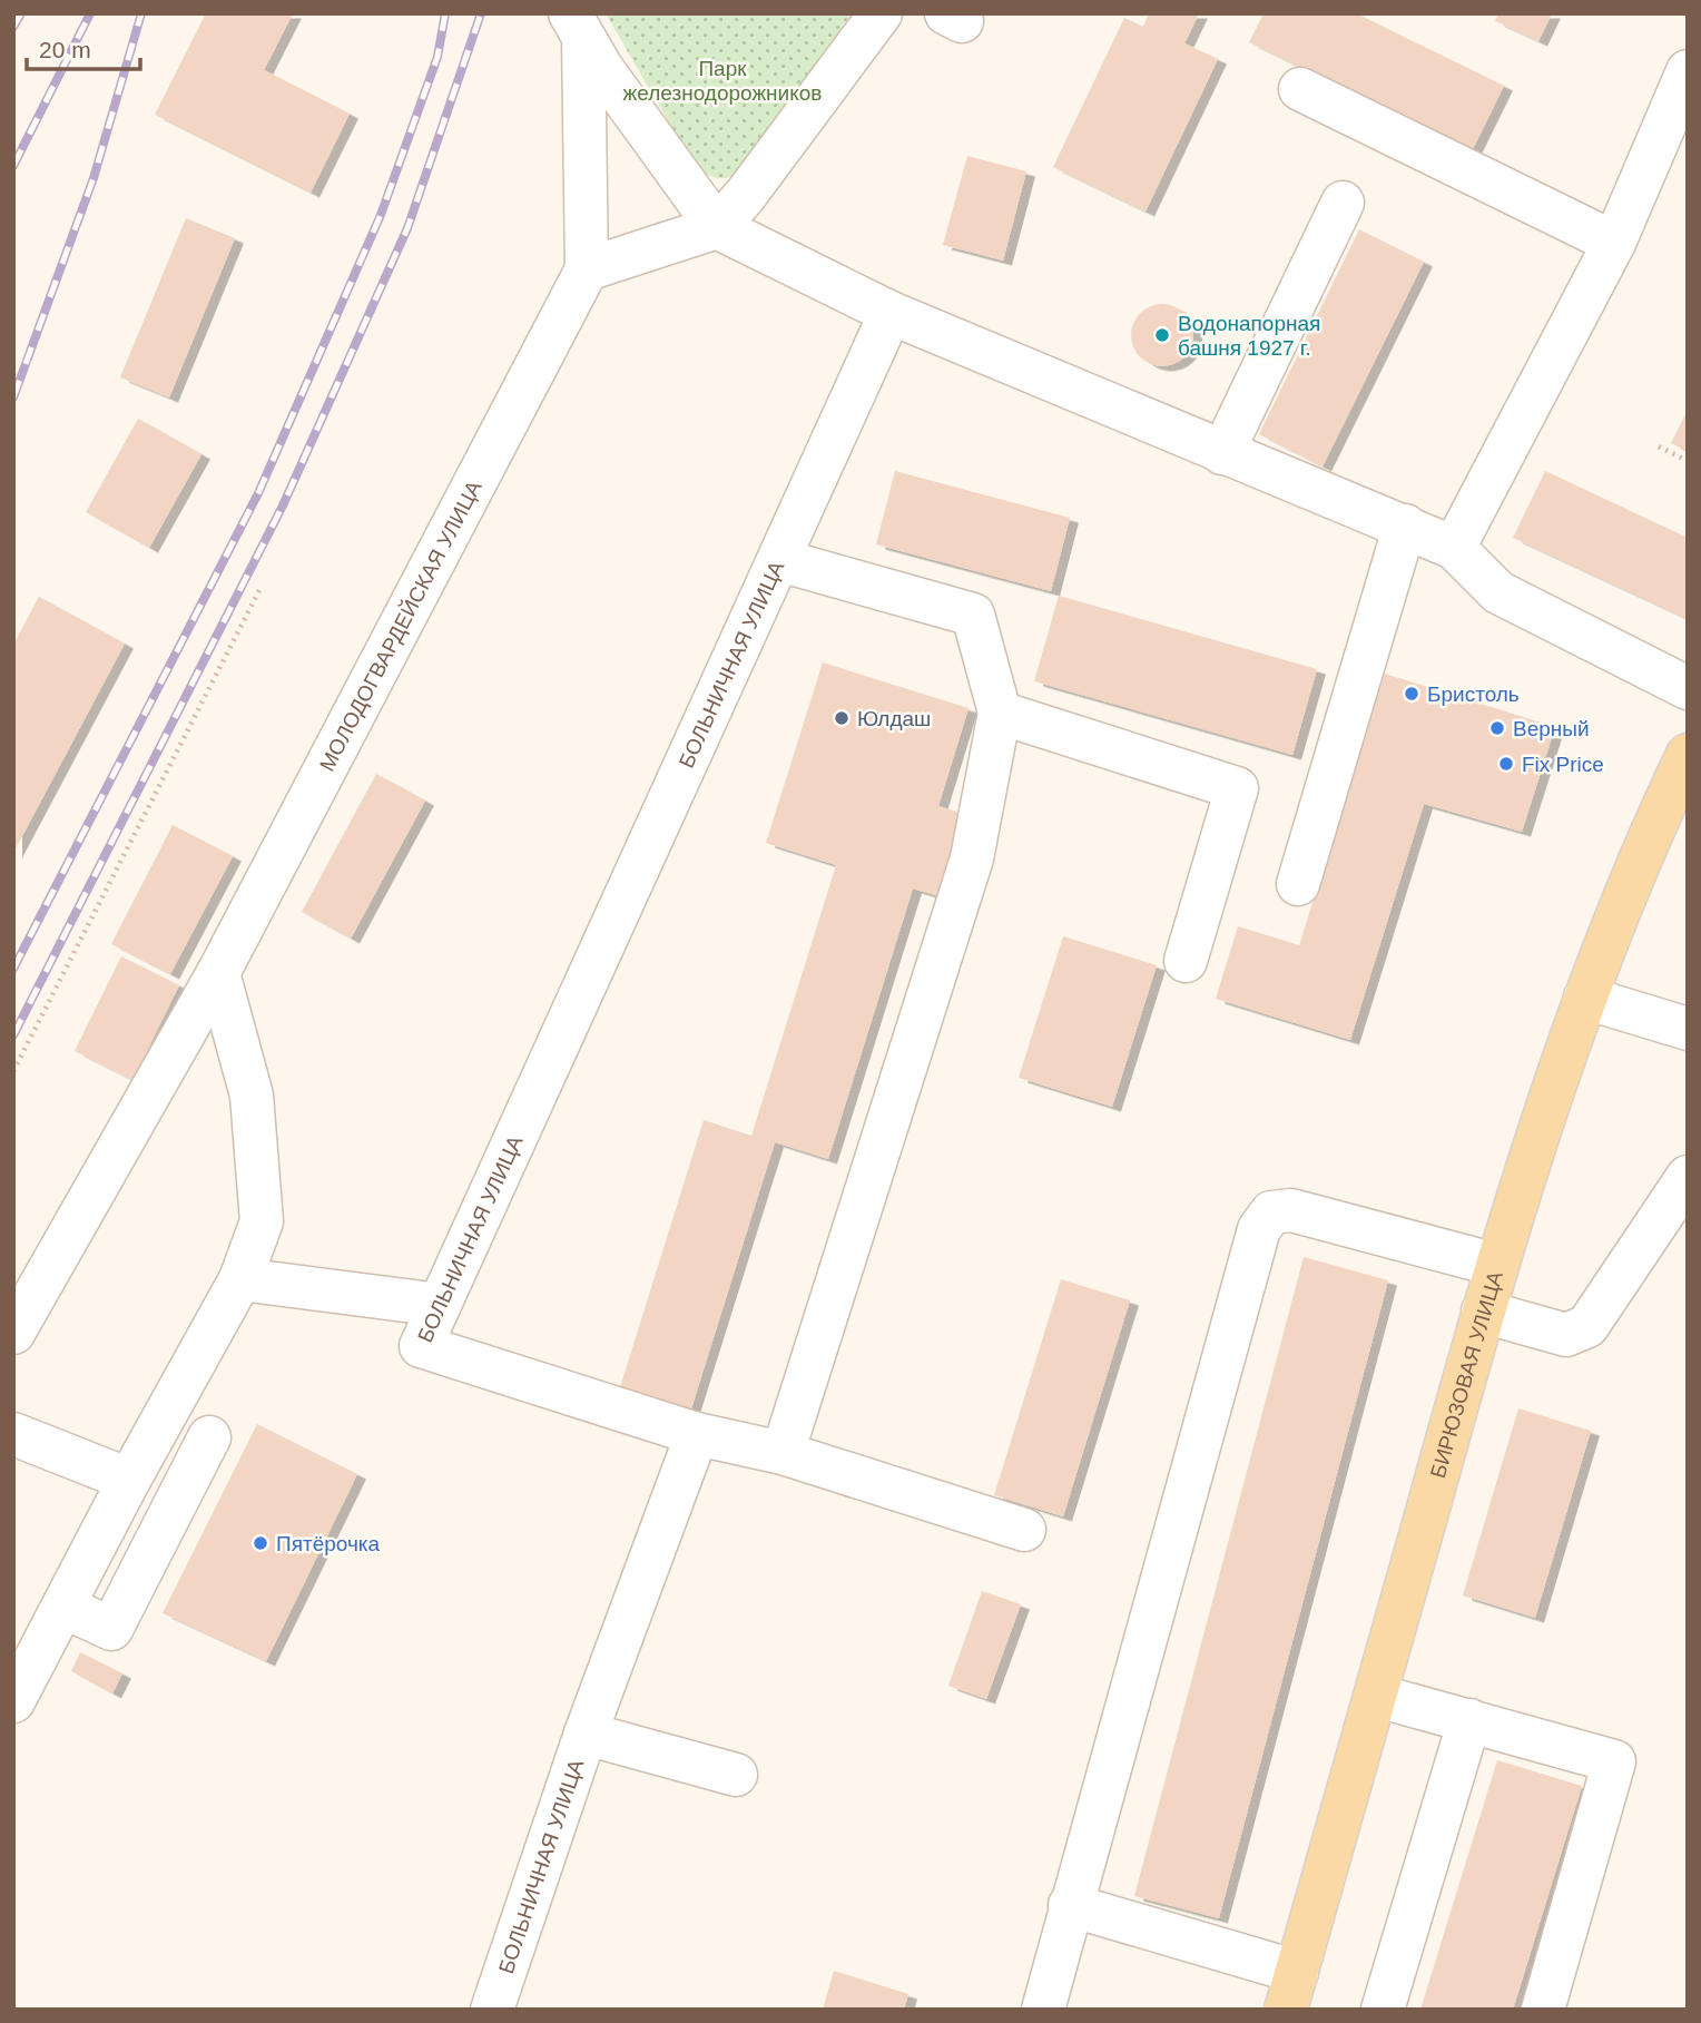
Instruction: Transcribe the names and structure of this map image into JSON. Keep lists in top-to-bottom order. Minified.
{"streets":{"main road":["БИРЮЗОВАЯ УЛИЦА"],"street":["МОЛОДОГВАРДЕЙСКАЯ УЛИЦА","БОЛЬНИЧНАЯ УЛИЦА"]},"parks":["Парк железнодорожников"],"places":["Водонапорная башня 1927 г.","Бристоль","Юлдаш","Верный","Fix Price","Пятёрочка"],"scale_bar":"20 m"}
